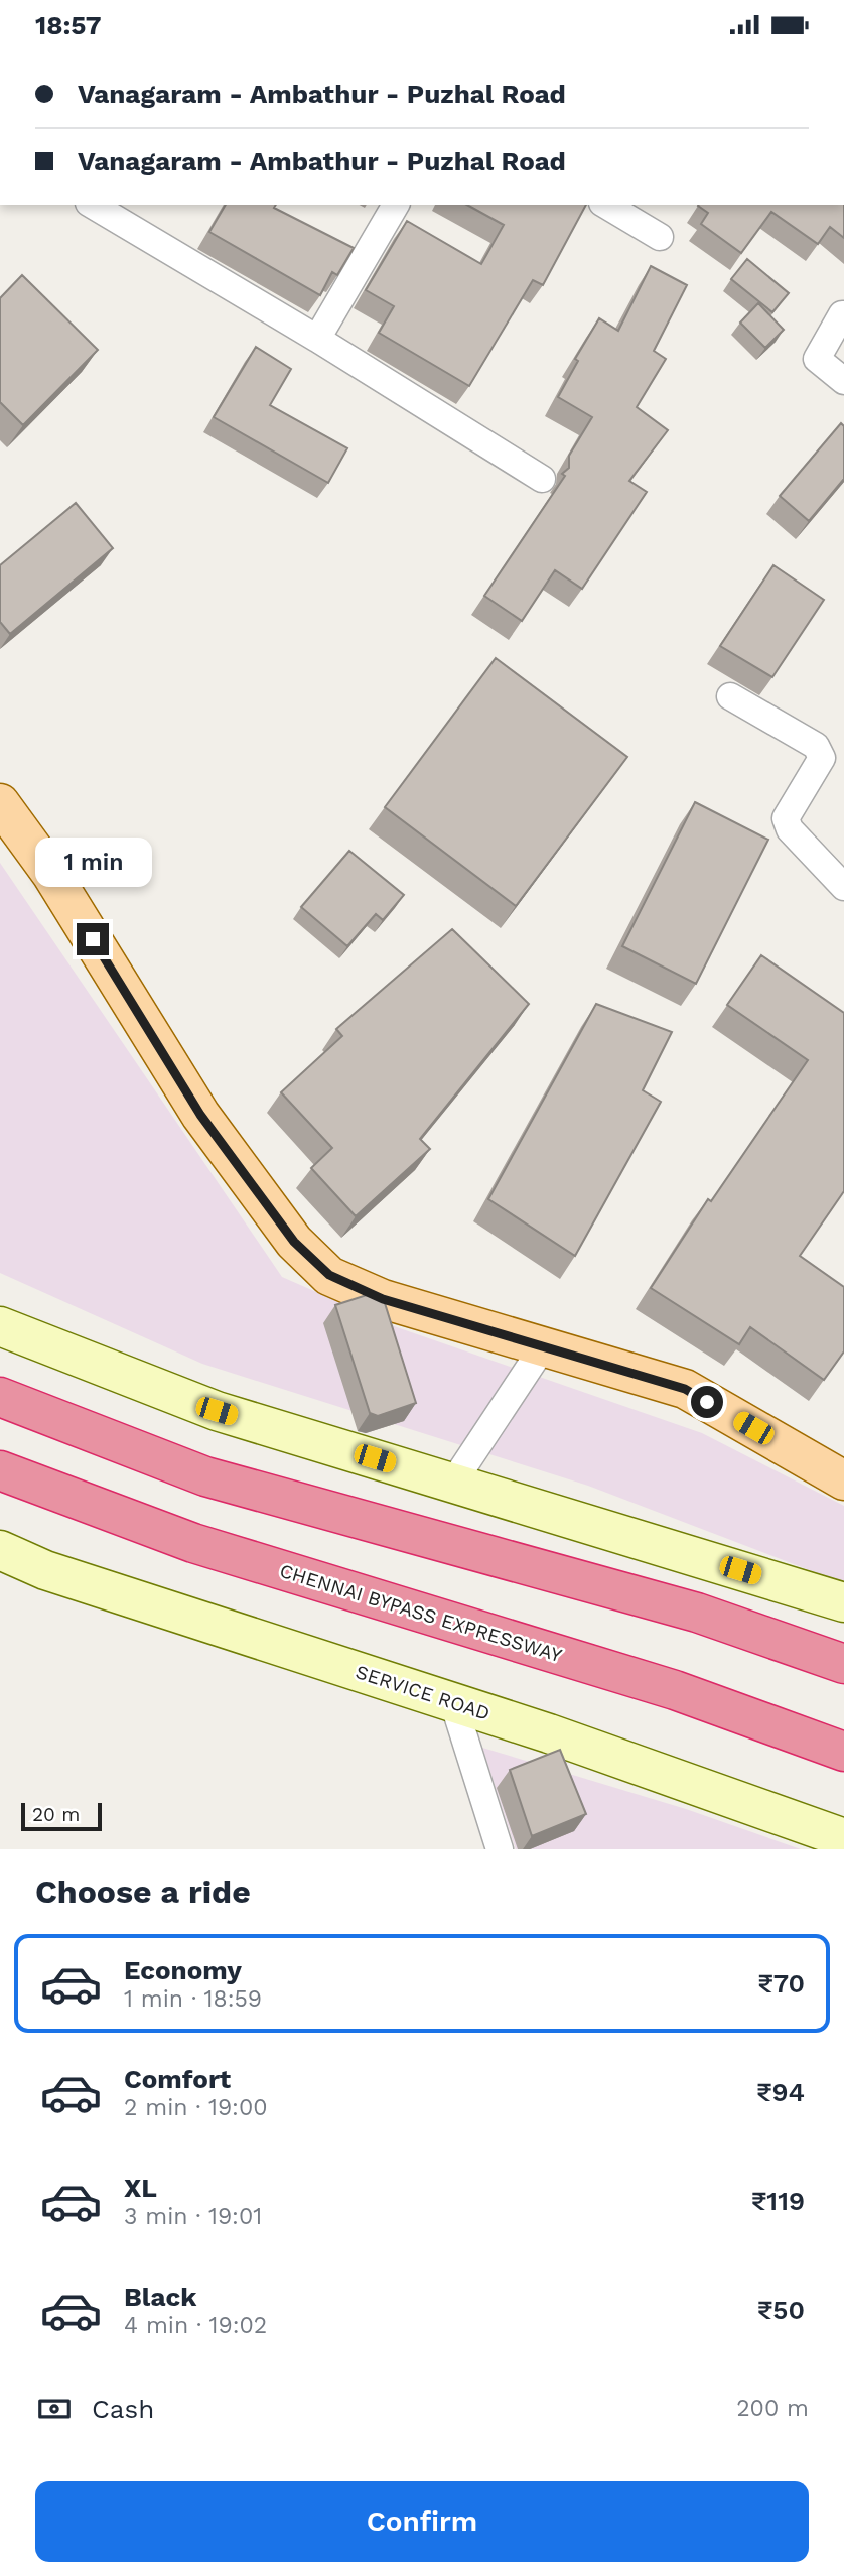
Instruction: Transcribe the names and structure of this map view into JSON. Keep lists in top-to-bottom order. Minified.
{"streets":{"highway":["CHENNAI BYPASS EXPRESSWAY"],"street":["SERVICE ROAD"]},"scale_bar":"20 m","page":{"status":"18:57","banner":["Vanagaram - Ambathur - Puzhal Road","Vanagaram - Ambathur - Puzhal Road"],"bubble":"1 min","scale":"20 m","heading":"Choose a ride","list":[{"name":"Economy","note":"1 min · 18:59","value":"₹70"},{"name":"Comfort","note":"2 min · 19:00","value":"₹94"},{"name":"XL","note":"3 min · 19:01","value":"₹119"},{"name":"Black","note":"4 min · 19:02","value":"₹50"}],"pay":["Cash","200 m"],"buttons":"Confirm"}}
